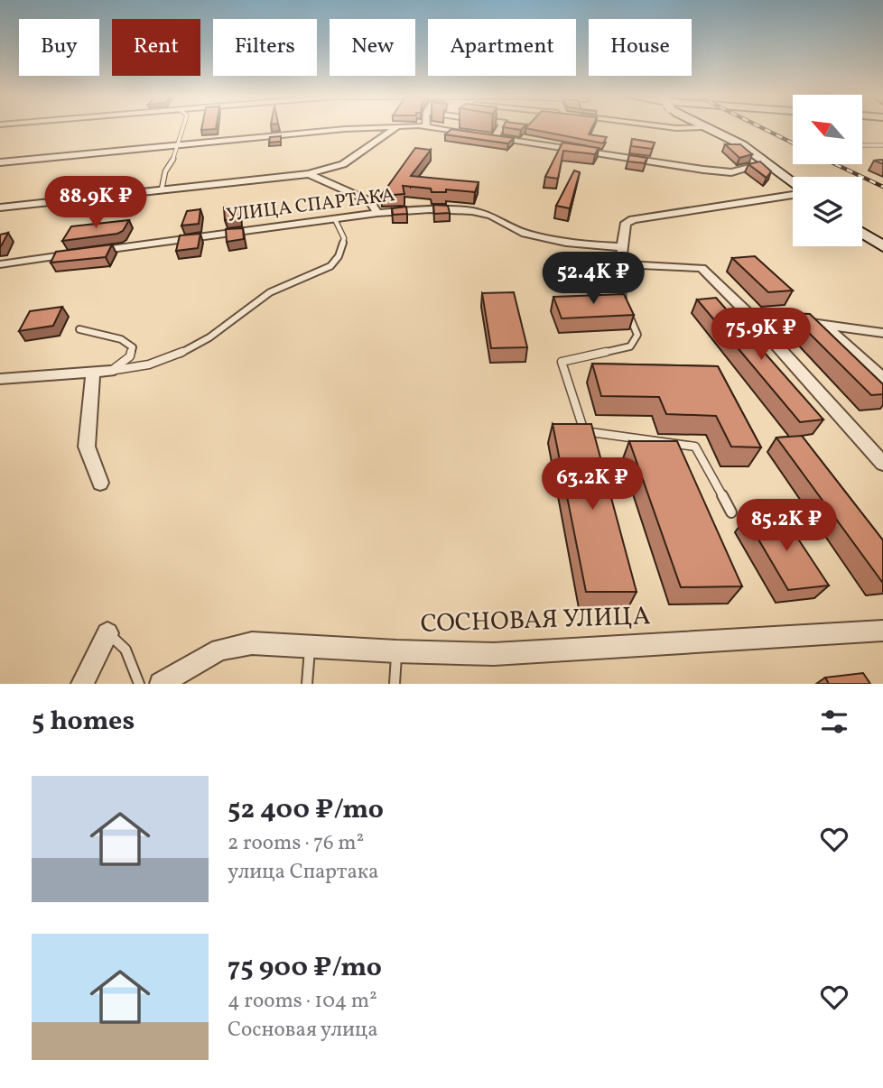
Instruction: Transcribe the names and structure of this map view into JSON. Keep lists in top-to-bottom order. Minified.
{"streets":{"street":["УЛИЦА СПАРТАКА","СОСНОВАЯ УЛИЦА"]},"north":"top left","page":{"chip":["Buy","Rent","Filters","New","Apartment","House"],"price":["88.9K ₽","52.4K ₽","75.9K ₽","63.2K ₽","85.2K ₽"],"heading":"5 homes","list":[{"name":"52 400 ₽/mo","note":"2 rooms · 76 m² · улица Спартака"},{"name":"75 900 ₽/mo","note":"4 rooms · 104 m² · Сосновая улица"}]}}
